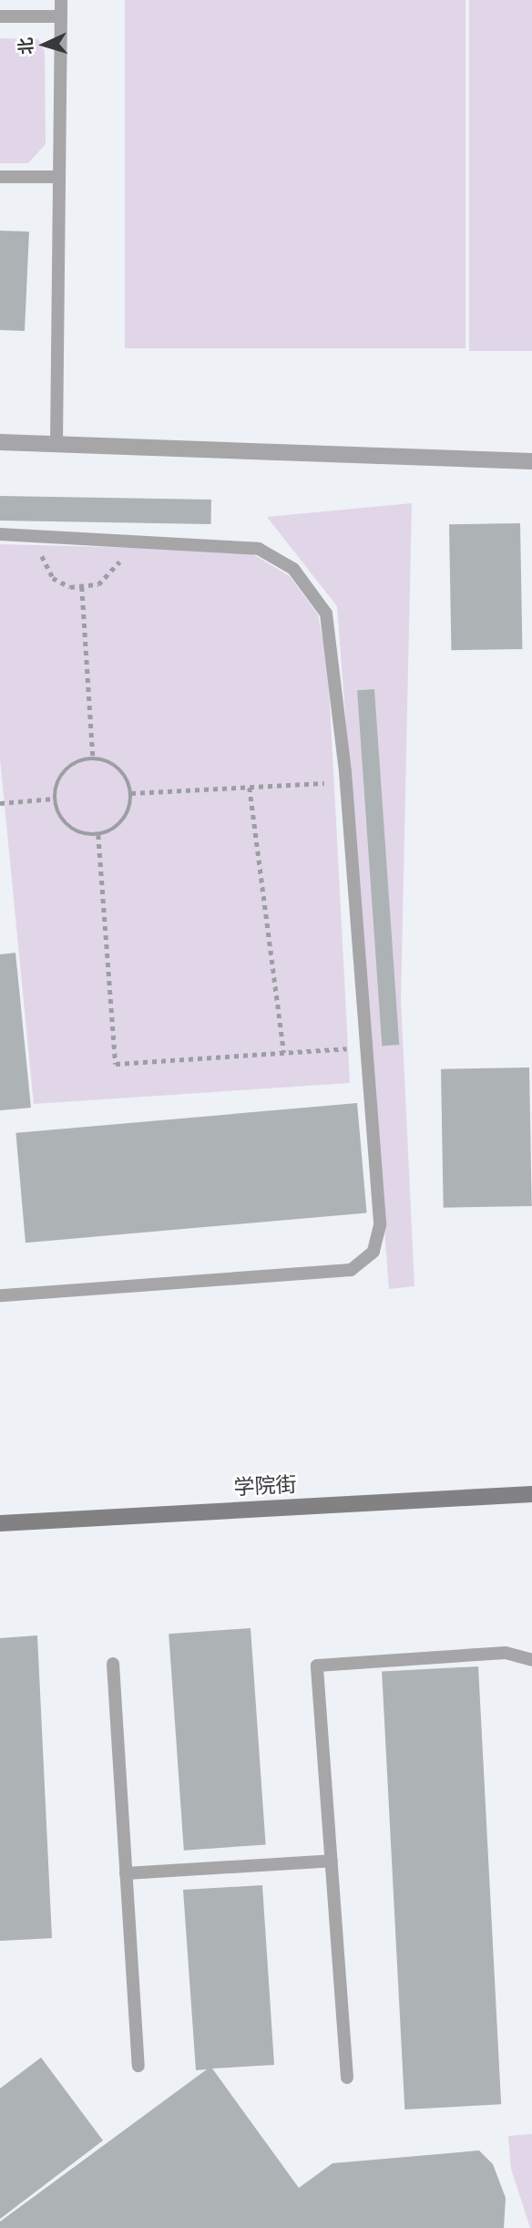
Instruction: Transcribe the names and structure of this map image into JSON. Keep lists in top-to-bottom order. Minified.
{"streets":{"street":["学院街"]},"north":"left"}
